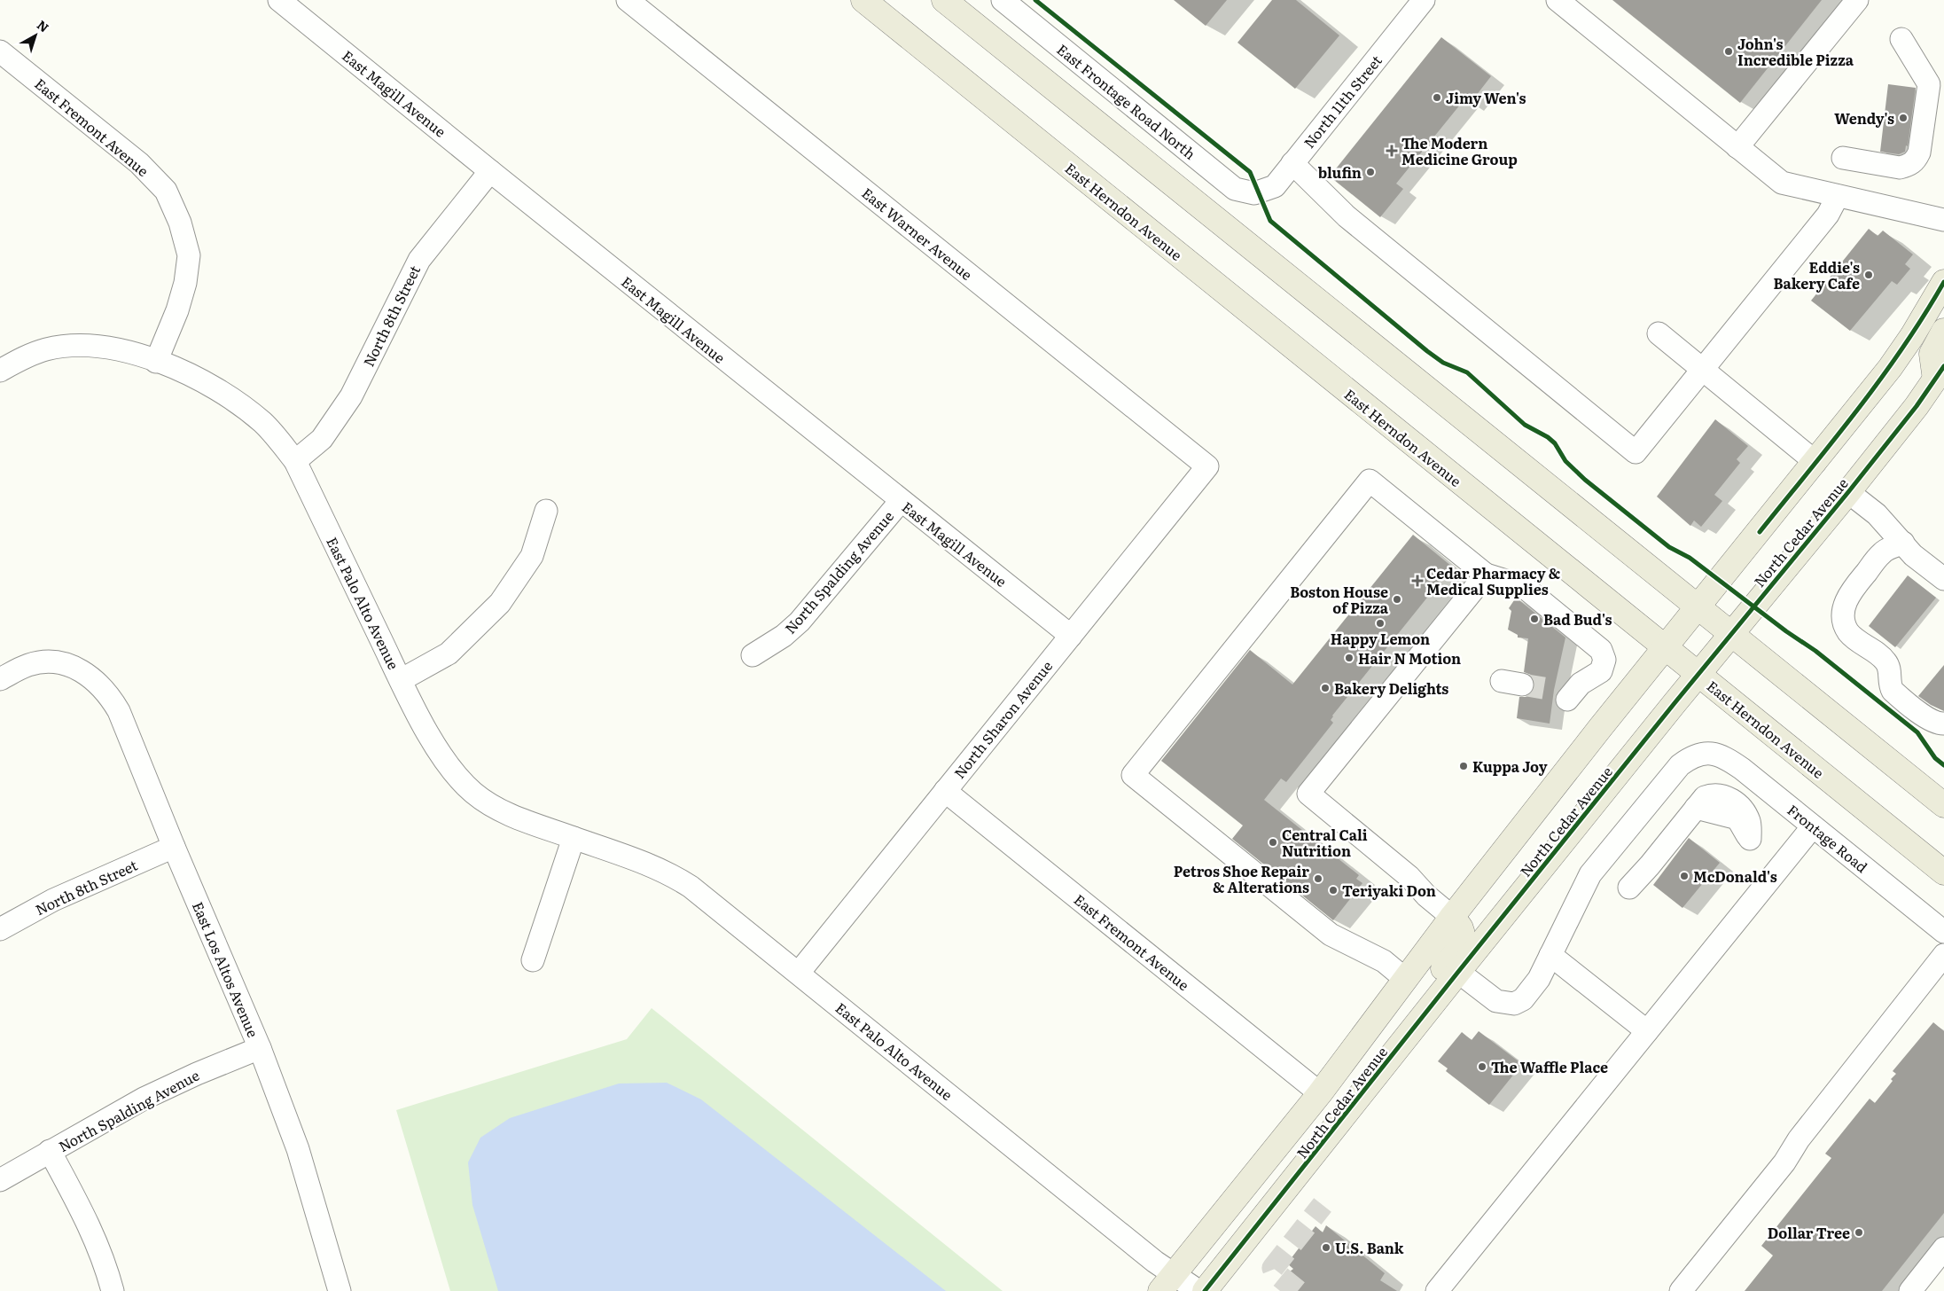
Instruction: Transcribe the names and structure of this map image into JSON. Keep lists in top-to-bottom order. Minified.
{"streets":{"main road":["East Herndon Avenue","North Cedar Avenue"],"street":["East Magill Avenue","East Frontage Road North","North 11th Street","East Fremont Avenue","East Warner Avenue","North 8th Street","North Spalding Avenue","East Palo Alto Avenue","North Sharon Avenue","Frontage Road","East Los Altos Avenue"]},"crossings":[["East Magill Avenue","North 8th Street"],["East Magill Avenue","North Spalding Avenue"],["East Magill Avenue","North Sharon Avenue"],["East Frontage Road North","North 11th Street"],["East Fremont Avenue","North Cedar Avenue"],["East Fremont Avenue","East Palo Alto Avenue"],["East Fremont Avenue","North Sharon Avenue"],["East Herndon Avenue","North Cedar Avenue"],["East Warner Avenue","North Sharon Avenue"],["North 8th Street","East Palo Alto Avenue"],["North 8th Street","East Los Altos Avenue"],["North Cedar Avenue","East Palo Alto Avenue"],["North Spalding Avenue","East Los Altos Avenue"],["East Palo Alto Avenue","North Sharon Avenue"]],"places":{"other":["John's Incredible Pizza","Jimy Wen's","Wendy's","blufin","Eddie's Bakery Cafe","Boston House of Pizza","Bad Bud's","Happy Lemon","Hair N Motion","Bakery Delights","Kuppa Joy","Central Cali Nutrition","McDonald's","Petros Shoe Repair & Alterations","Teriyaki Don","The Waffle Place","Dollar Tree","U.S. Bank"],"health":["The Modern Medicine Group","Cedar Pharmacy & Medical Supplies"]},"north":"top right"}
